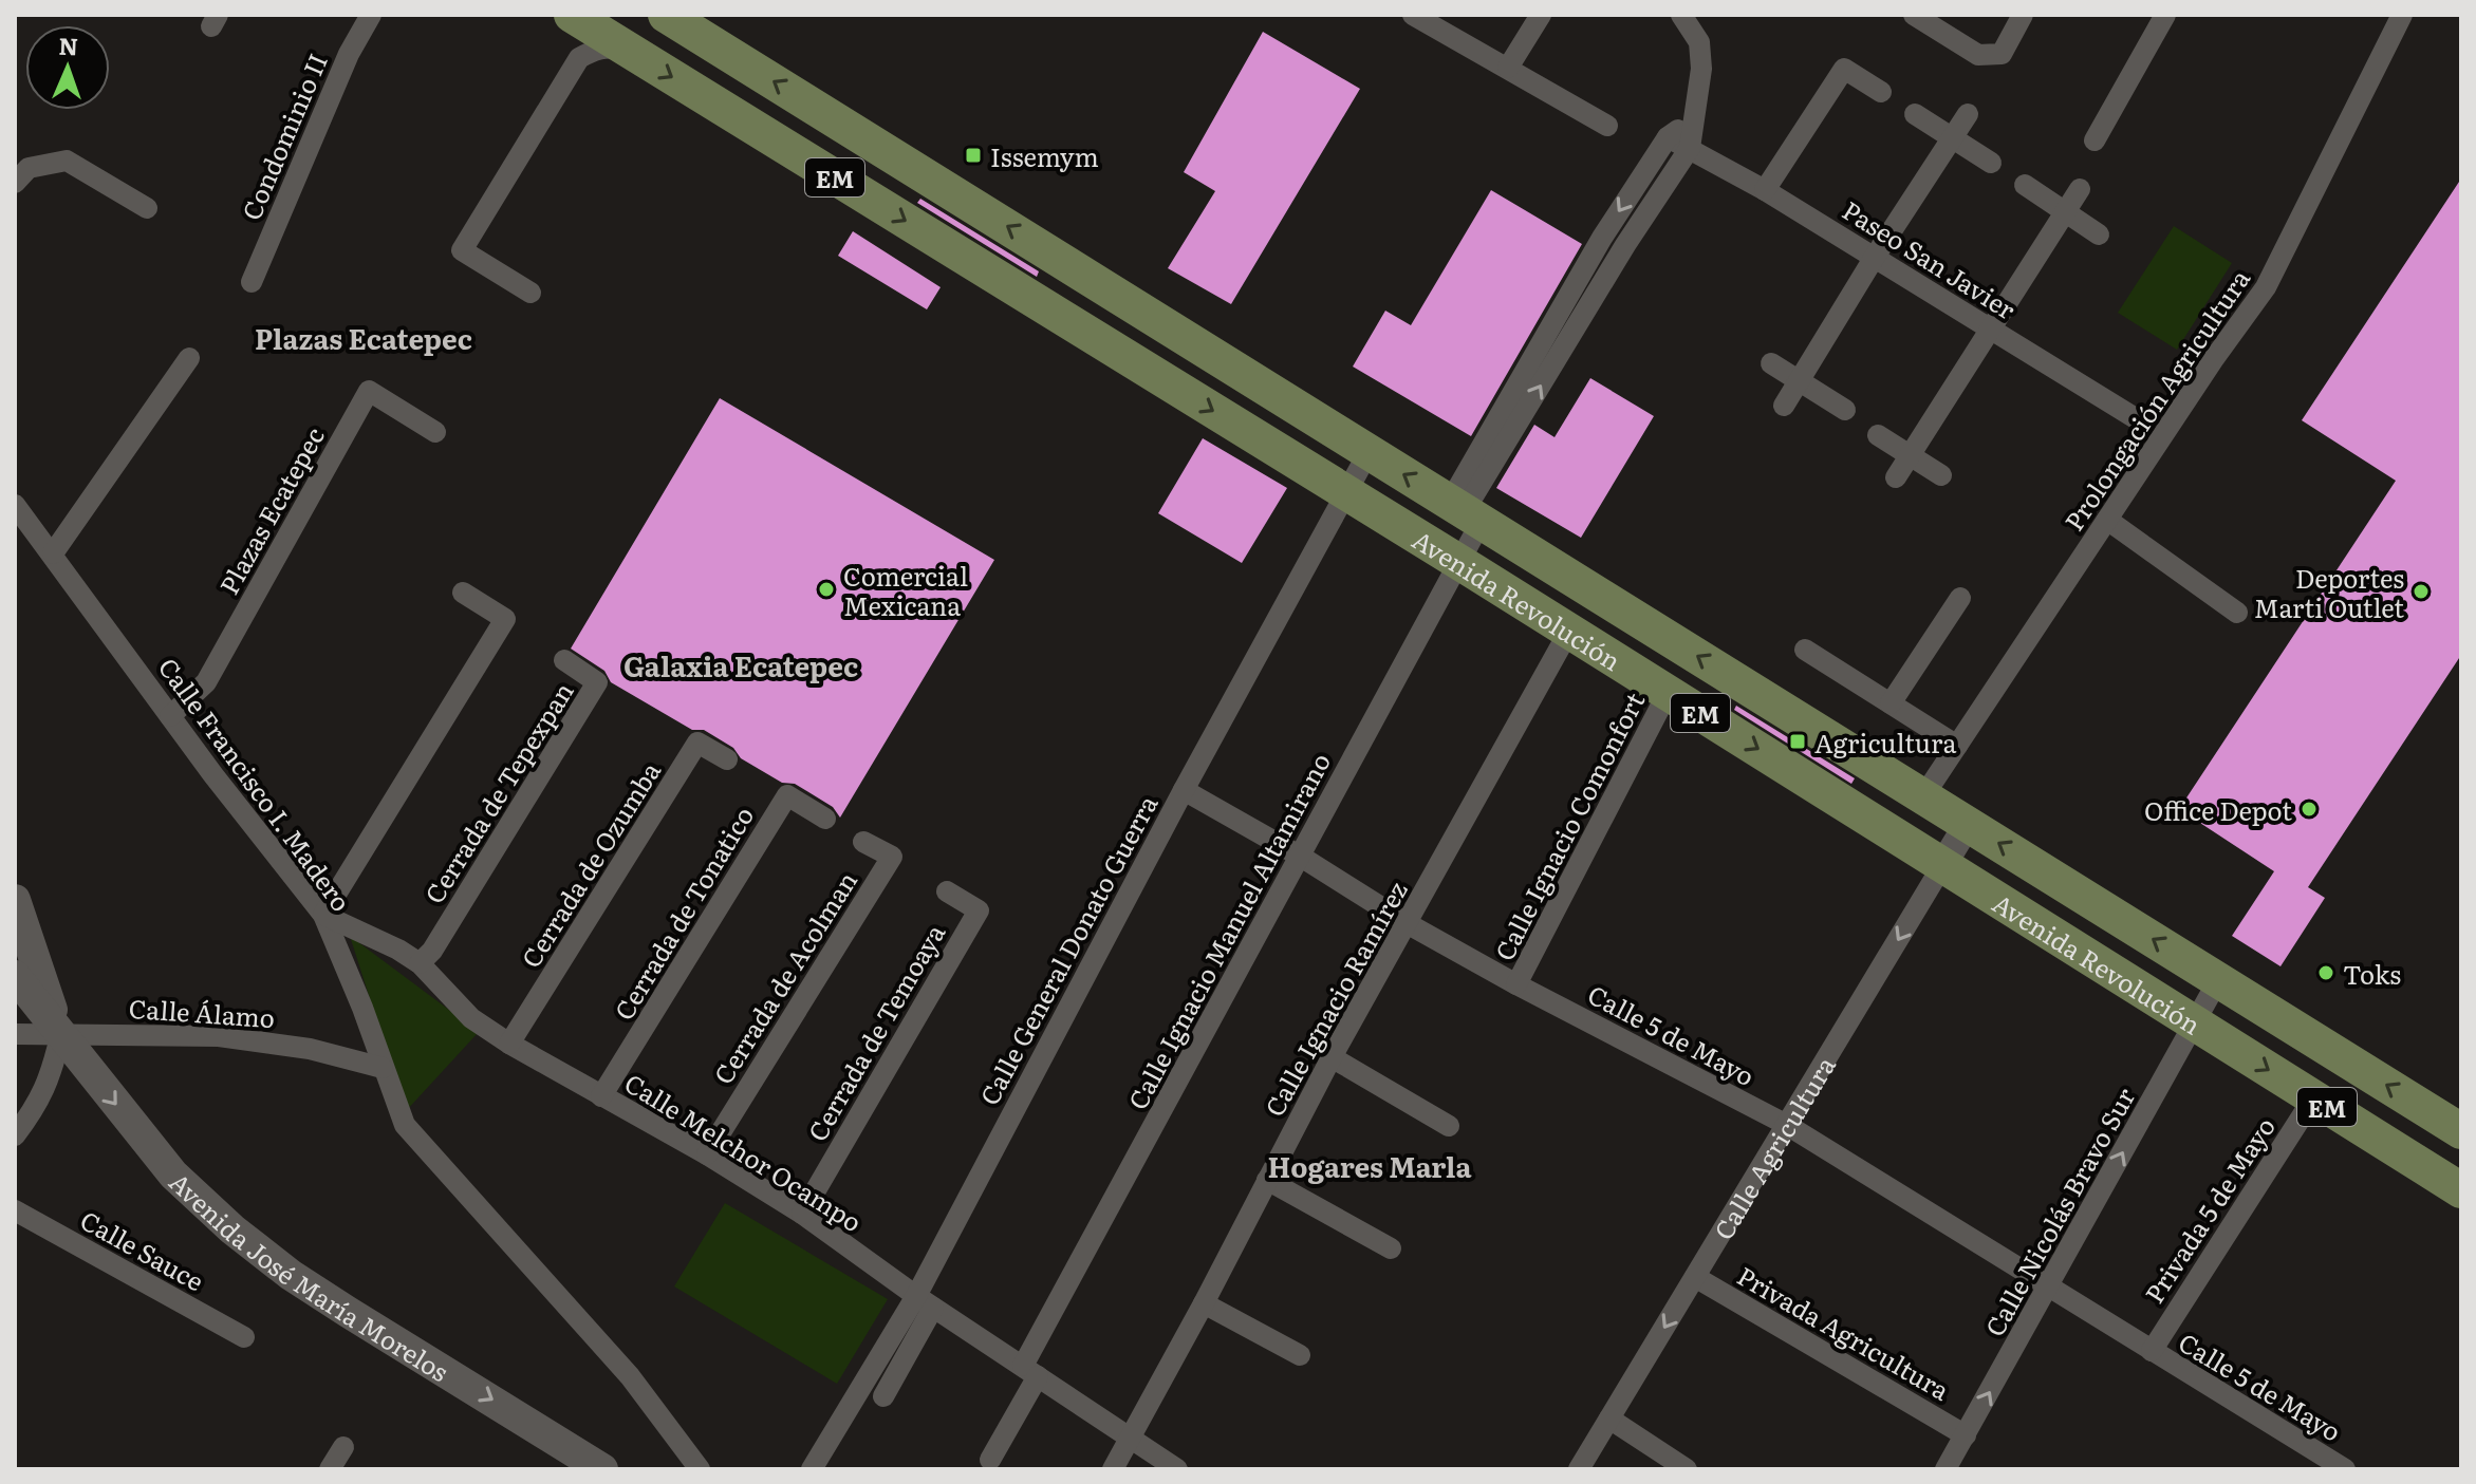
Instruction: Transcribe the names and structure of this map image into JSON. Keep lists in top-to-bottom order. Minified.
{"streets":{"main road":["EM","Avenida Revolución","Avenida José María Morelos"],"street":["Condominio II","Paseo San Javier","Prolongación Agricultura","Plazas Ecatepec","Calle Francisco I. Madero","Cerrada de Tepexpan","Calle Ignacio Comonfort","Cerrada de Ozumba","Cerrada de Tonatico","Calle Ignacio Manuel Altamirano","Calle General Donato Guerra","Cerrada de Acolman","Calle Ignacio Ramírez","Calle Álamo","Cerrada de Temoaya","Calle 5 de Mayo","Calle Agricultura","Calle Melchor Ocampo","Privada 5 de Mayo","Calle Nicolás Bravo Sur","Calle Sauce","Privada Agricultura"]},"crossings":[["Prolongación Agricultura","Avenida Revolución"],["Plazas Ecatepec","Calle Francisco I. Madero"],["Avenida Revolución","Calle Ignacio Comonfort"],["Avenida Revolución","Calle Ignacio Manuel Altamirano"],["Avenida Revolución","Calle General Donato Guerra"],["Avenida Revolución","Calle Ignacio Ramírez"],["Avenida Revolución","Calle Agricultura"],["Avenida Revolución","Privada 5 de Mayo"],["Avenida Revolución","Calle Nicolás Bravo Sur"],["Calle Francisco I. Madero","Calle Álamo"],["Calle Francisco I. Madero","Calle Melchor Ocampo"],["Cerrada de Tepexpan","Calle Melchor Ocampo"],["Calle Ignacio Comonfort","Calle 5 de Mayo"],["Cerrada de Ozumba","Calle Melchor Ocampo"],["Cerrada de Tonatico","Calle Melchor Ocampo"],["Calle Ignacio Manuel Altamirano","Calle 5 de Mayo"],["Calle Ignacio Manuel Altamirano","Calle Melchor Ocampo"],["Calle General Donato Guerra","Calle 5 de Mayo"],["Calle General Donato Guerra","Calle Melchor Ocampo"],["Cerrada de Acolman","Calle Melchor Ocampo"],["Calle Ignacio Ramírez","Calle 5 de Mayo"],["Calle Ignacio Ramírez","Calle Melchor Ocampo"],["Calle Álamo","Avenida José María Morelos"],["Cerrada de Temoaya","Calle Melchor Ocampo"],["Calle 5 de Mayo","Calle Agricultura"],["Calle 5 de Mayo","Privada 5 de Mayo"],["Calle 5 de Mayo","Calle Nicolás Bravo Sur"],["Calle Agricultura","Privada Agricultura"],["Calle Nicolás Bravo Sur","Privada Agricultura"]],"one_way":["Calle Agricultura","Calle Nicolás Bravo Sur","Avenida José María Morelos"],"districts":["Plazas Ecatepec","Galaxia Ecatepec","Hogares Marla"],"places":{"transit":["Issemym","Agricultura"],"other":["Comercial Mexicana","Deportes Marti Outlet","Office Depot","Toks"]},"north":"top"}
